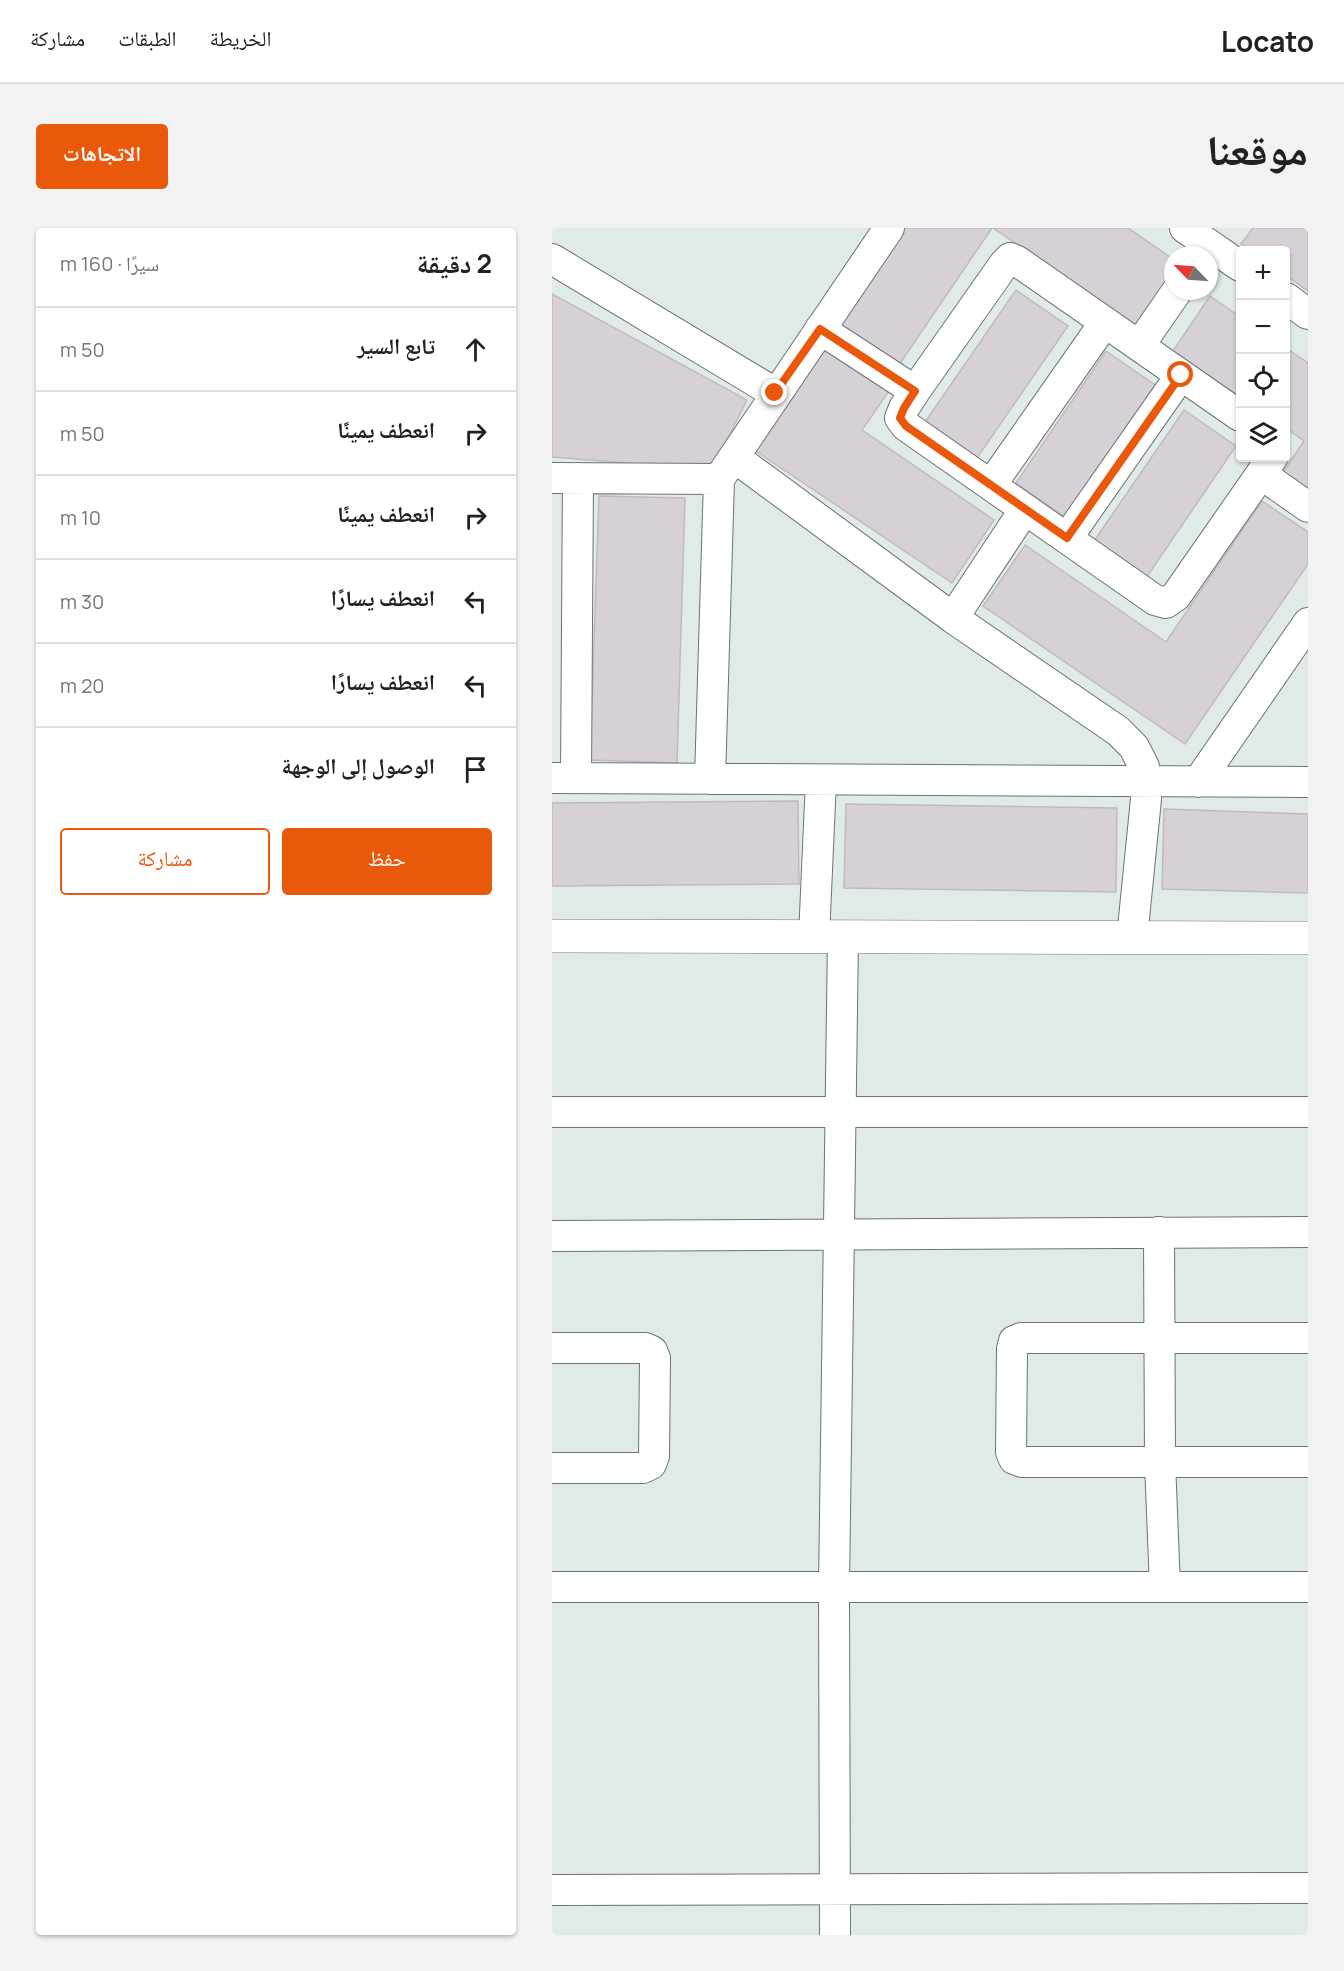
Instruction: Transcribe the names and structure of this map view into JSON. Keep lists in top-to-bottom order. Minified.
{"north":"top left","page":{"header":"Locato","nav":["الخريطة","الطبقات","مشاركة"],"title":"موقعنا","buttons":["الاتجاهات",["حفظ","مشاركة"]],"heading":["2 دقيقة","سيرًا · 160 m"],"map_buttons":["+","−"],"list":[["تابع السير","50 m"],["انعطف يمينًا","50 m"],["انعطف يمينًا","10 m"],["انعطف يسارًا","30 m"],["انعطف يسارًا","20 m"],"الوصول إلى الوجهة"]}}
